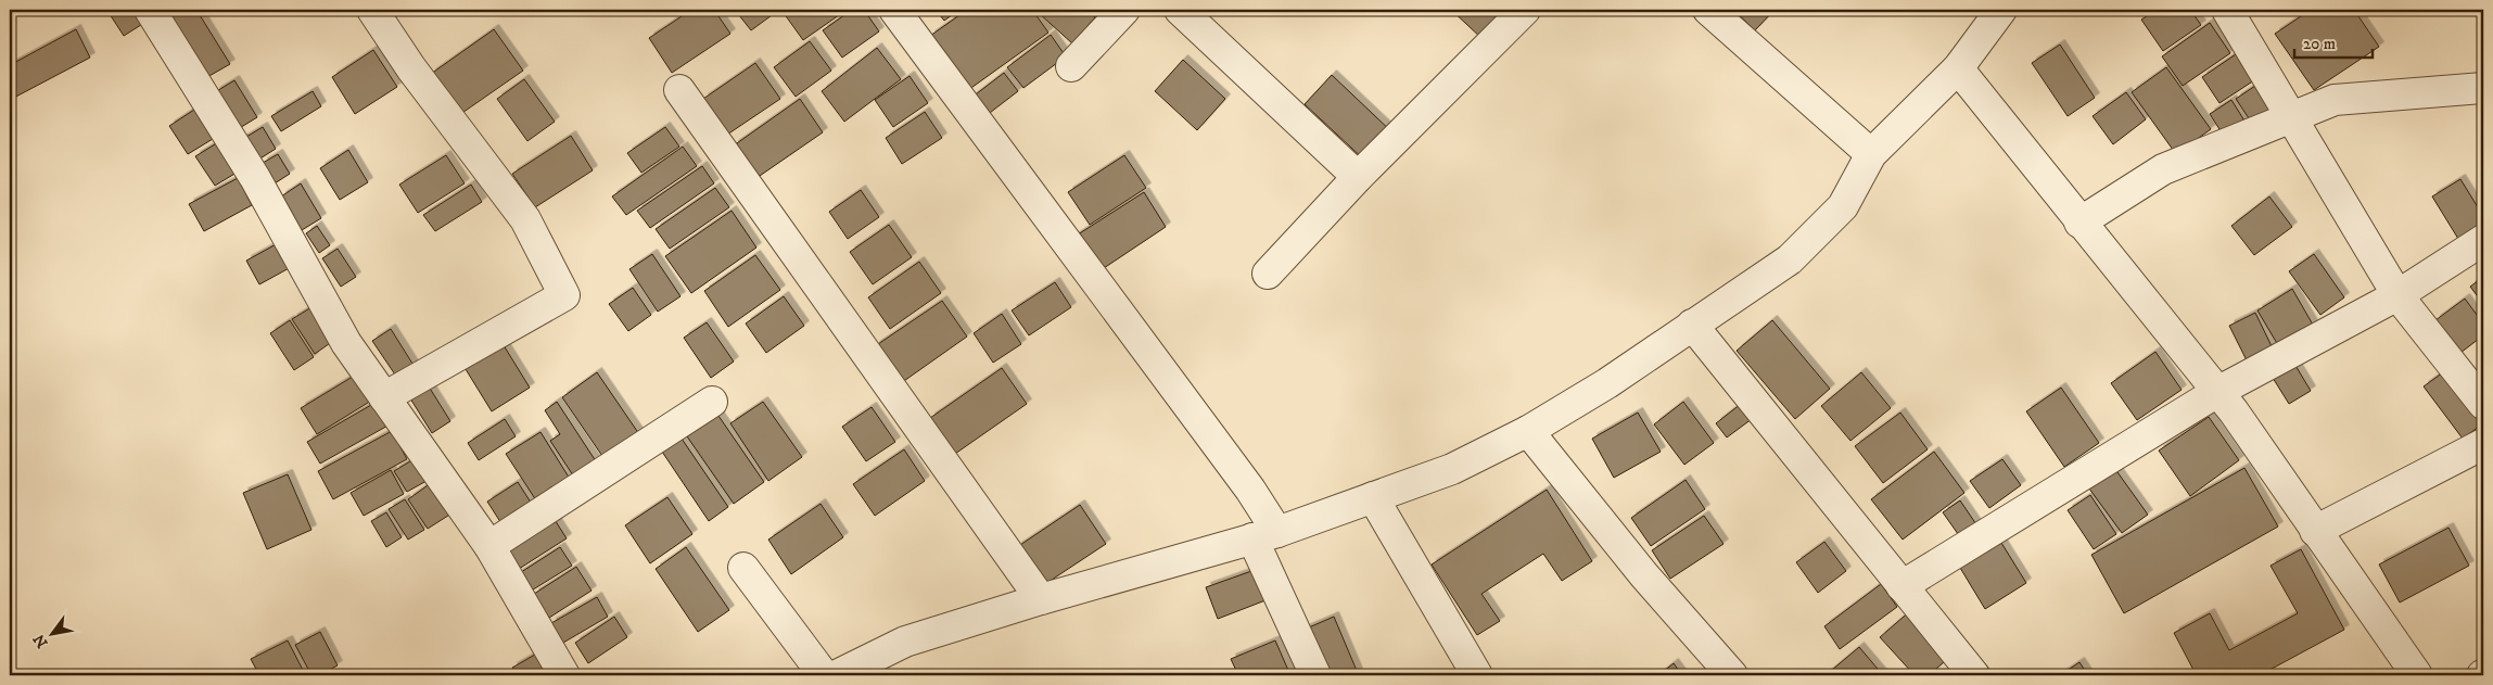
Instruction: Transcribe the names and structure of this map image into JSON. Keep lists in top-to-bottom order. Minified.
{"scale_bar":"20 m","north":"bottom left"}
